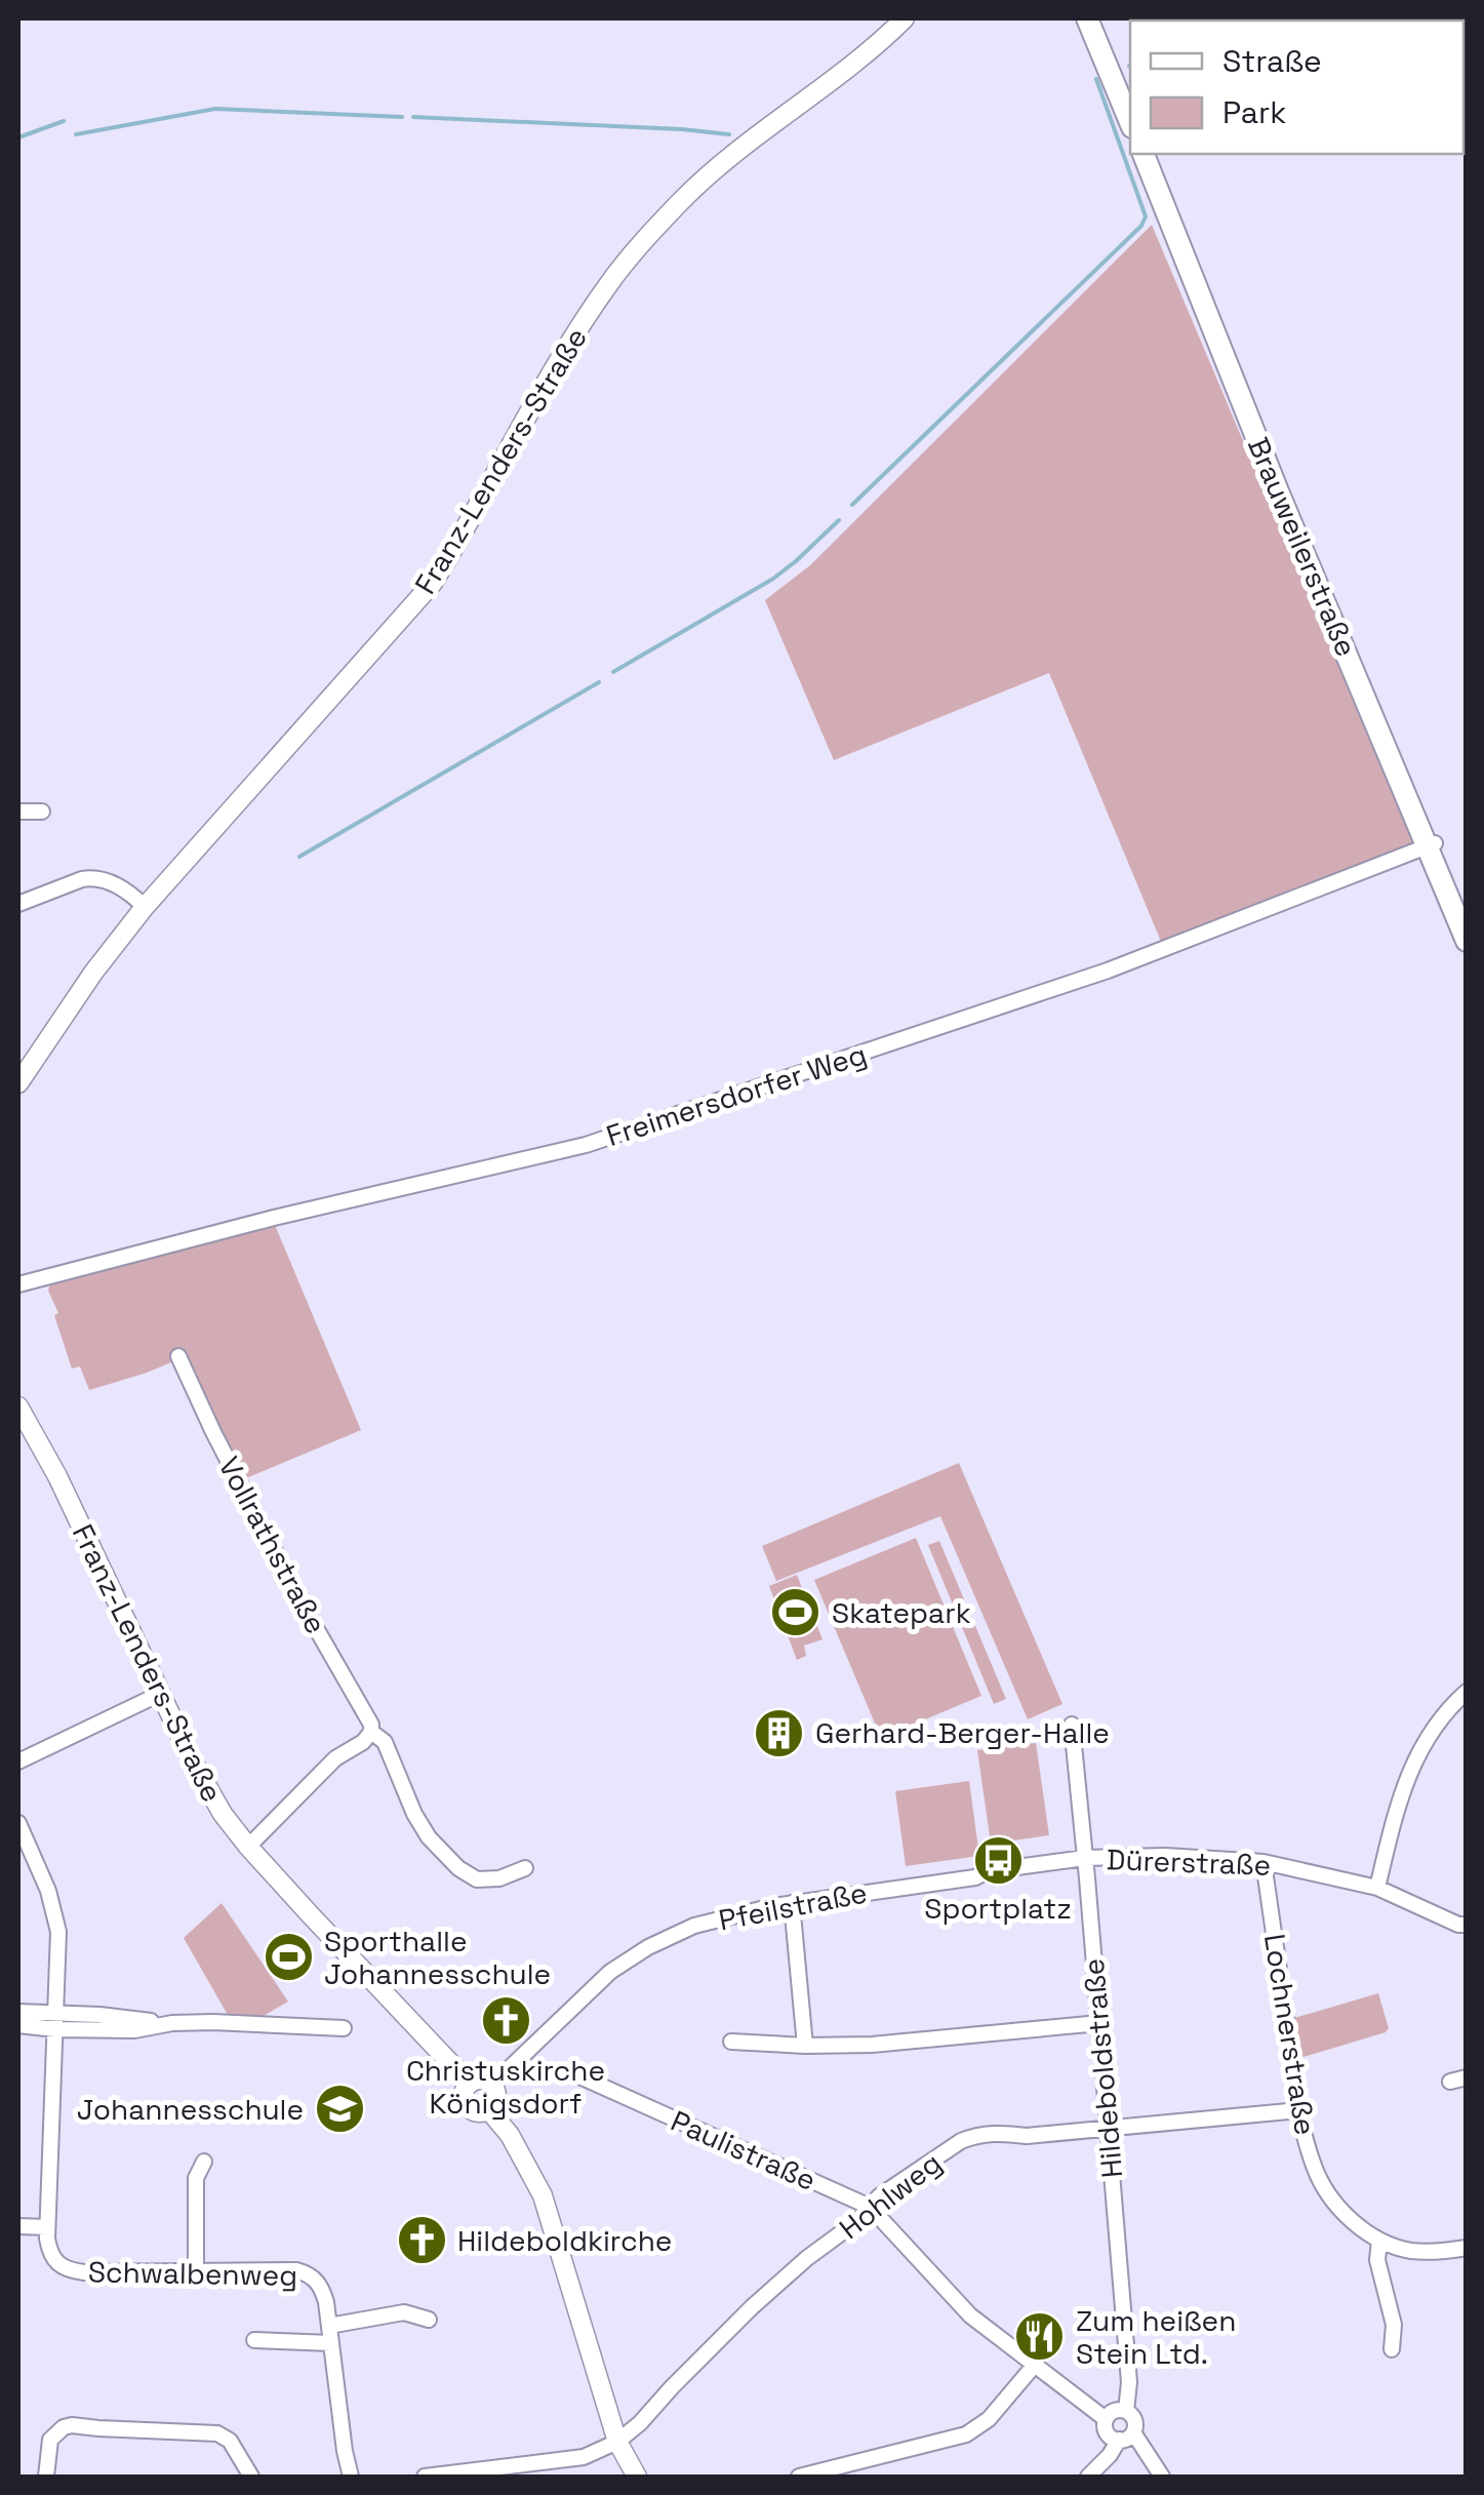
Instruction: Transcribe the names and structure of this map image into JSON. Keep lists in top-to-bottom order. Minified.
{"streets":{"main road":["Brauweilerstraße"],"street":["Franz-Lenders-Straße","Freimersdorfer Weg","Vollrathstraße","Dürerstraße","Pfeilstraße","Lochnerstraße","Hildeboldstraße","Paulistraße","Hohlweg","Schwalbenweg"]},"crossings":[["Franz-Lenders-Straße","Pfeilstraße"],["Brauweilerstraße","Freimersdorfer Weg"],["Dürerstraße","Pfeilstraße"],["Dürerstraße","Lochnerstraße"],["Dürerstraße","Hildeboldstraße"],["Pfeilstraße","Hildeboldstraße"],["Lochnerstraße","Hohlweg"],["Hildeboldstraße","Paulistraße"],["Hildeboldstraße","Hohlweg"],["Paulistraße","Hohlweg"]],"places":{"sports":["Skatepark","Sporthalle Johannesschule"],"building":["Gerhard-Berger-Halle"],"bus stop":["Sportplatz"],"church":["Christuskirche Königsdorf","Hildeboldkirche"],"school or university":["Johannesschule"],"restaurant":["Zum heißen Stein Ltd."]},"legend":["Straße","Park"]}
